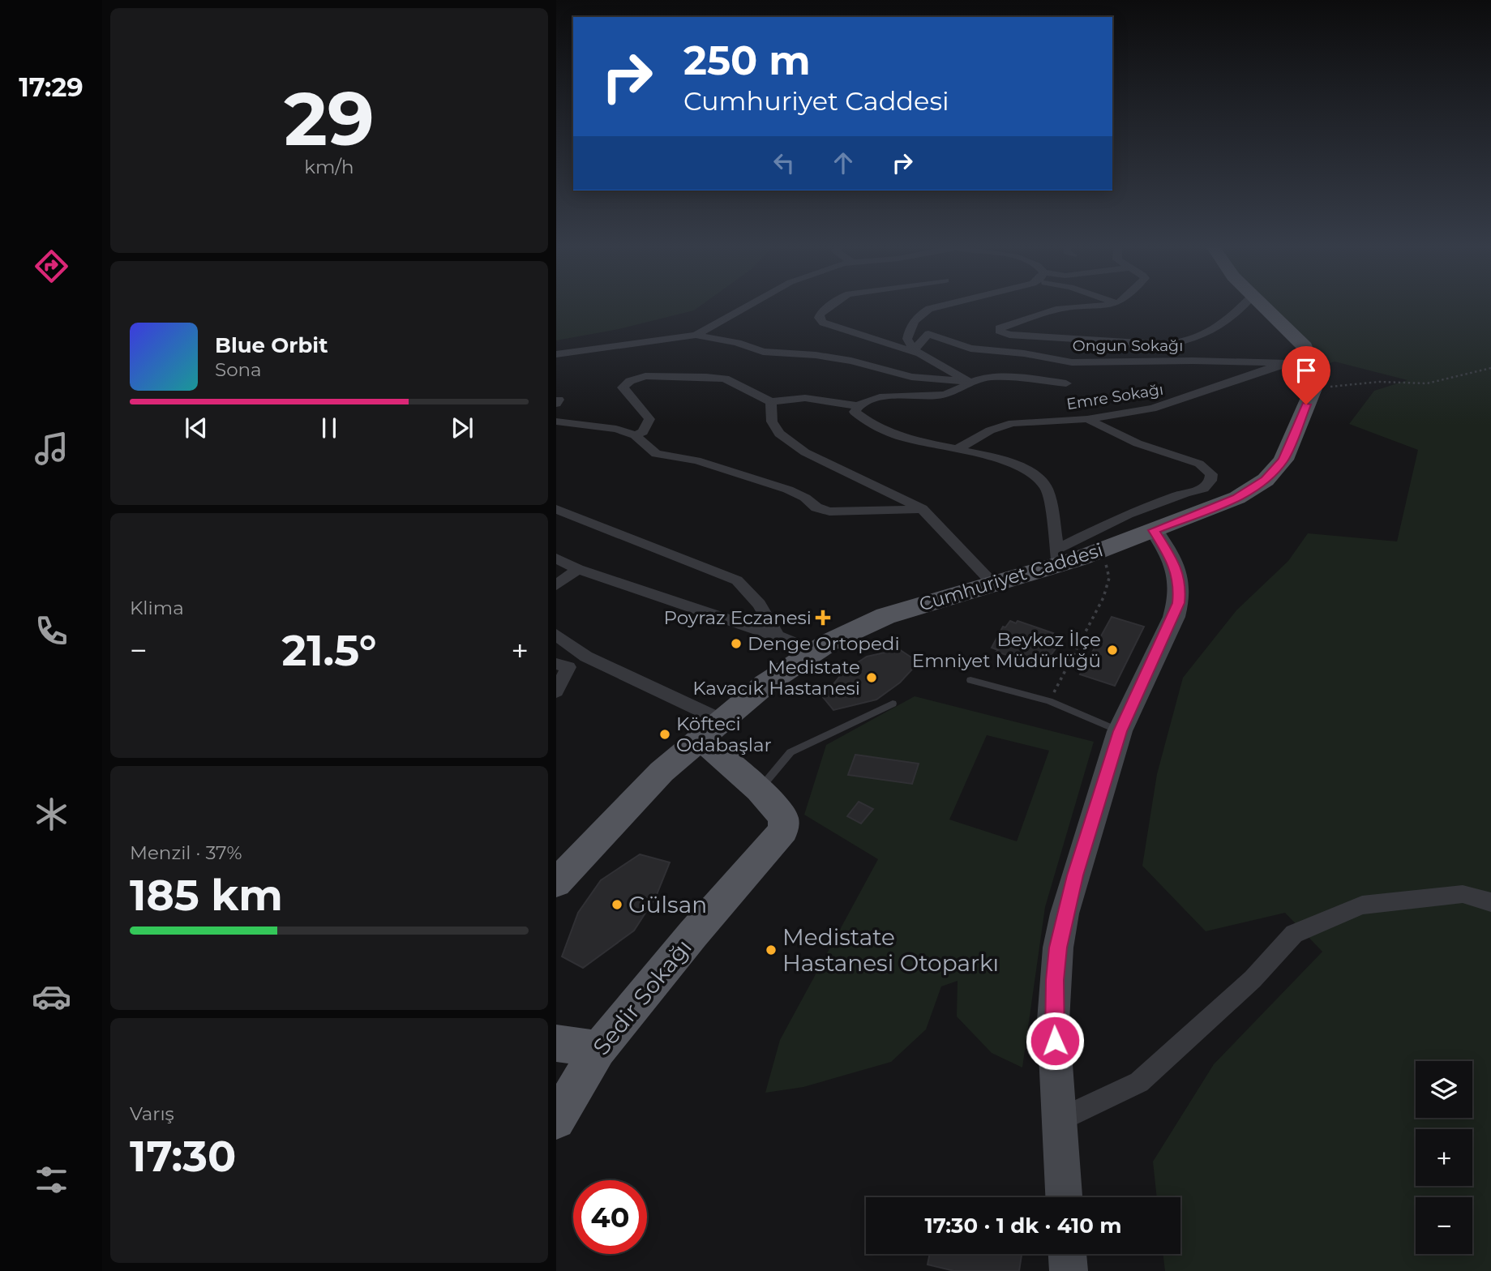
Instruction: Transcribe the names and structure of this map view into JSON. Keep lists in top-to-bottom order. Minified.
{"streets":{"main road":["Cumhuriyet Caddesi","Sedir Sokağı"],"street":["Ongun Sokağı","Emre Sokağı"]},"crossings":[["Ongun Sokağı","Emre Sokağı"]],"places":{"health":["Poyraz Eczanesi"],"other":["Denge Ortopedi","Beykoz İlçe Emniyet Müdürlüğü","Medistate Kavacık Hastanesi","Köfteci Odabaşlar","Gülsan","Medistate Hastanesi Otoparkı"]},"page":{"tabs":"17:29","tile":[["29","km/h"],"Klima",["Menzil · 37%","185 km"],["Varış","17:30"]],"turn":["250 m","Cumhuriyet Caddesi"],"song":["Blue Orbit","Sona"],"heat":["−","21.5°","+"],"map_buttons":["+","−"],"limit":"40","trip":"17:30 · 1 dk · 410 m"}}
